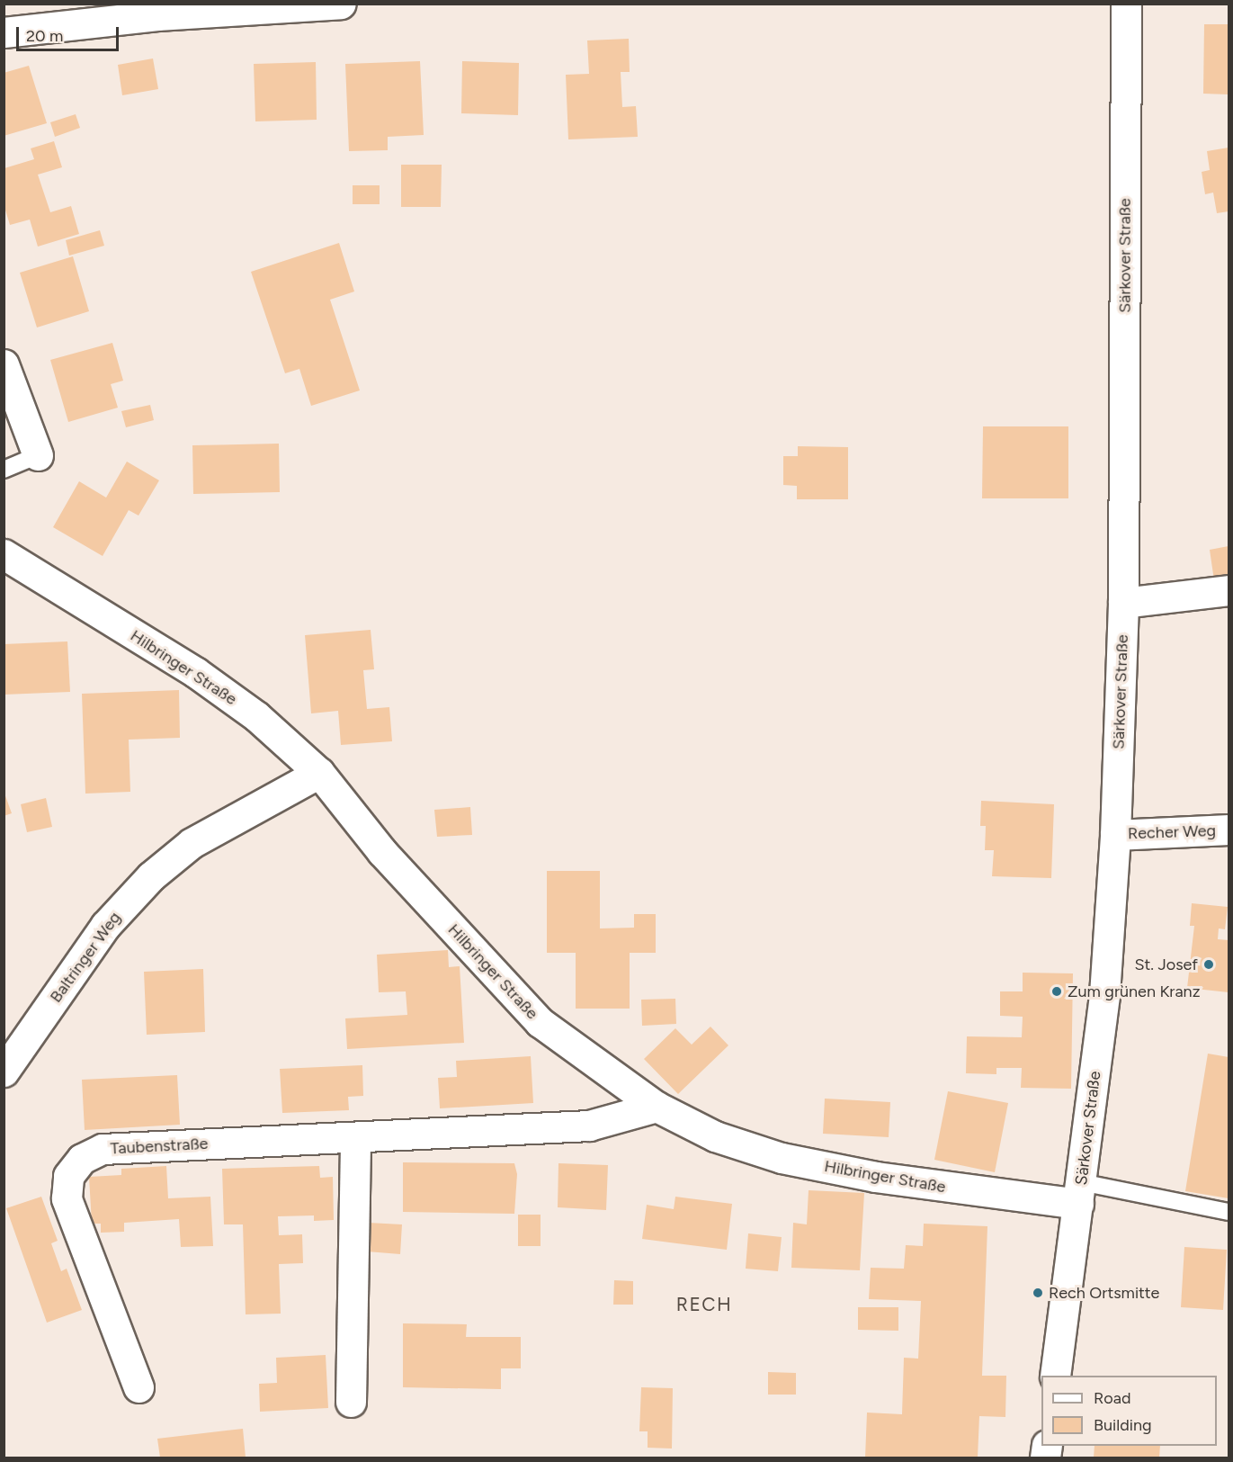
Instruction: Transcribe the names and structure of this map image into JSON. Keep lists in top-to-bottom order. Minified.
{"streets":{"street":["Särkover Straße","Hilbringer Straße","Recher Weg","Baltringer Weg","Taubenstraße"]},"crossings":[["Särkover Straße","Hilbringer Straße"],["Särkover Straße","Recher Weg"],["Hilbringer Straße","Baltringer Weg"],["Hilbringer Straße","Taubenstraße"]],"districts":["RECH"],"places":["St. Josef","Zum grünen Kranz","Rech Ortsmitte"],"legend":["Road","Building"],"scale_bar":"20 m"}
